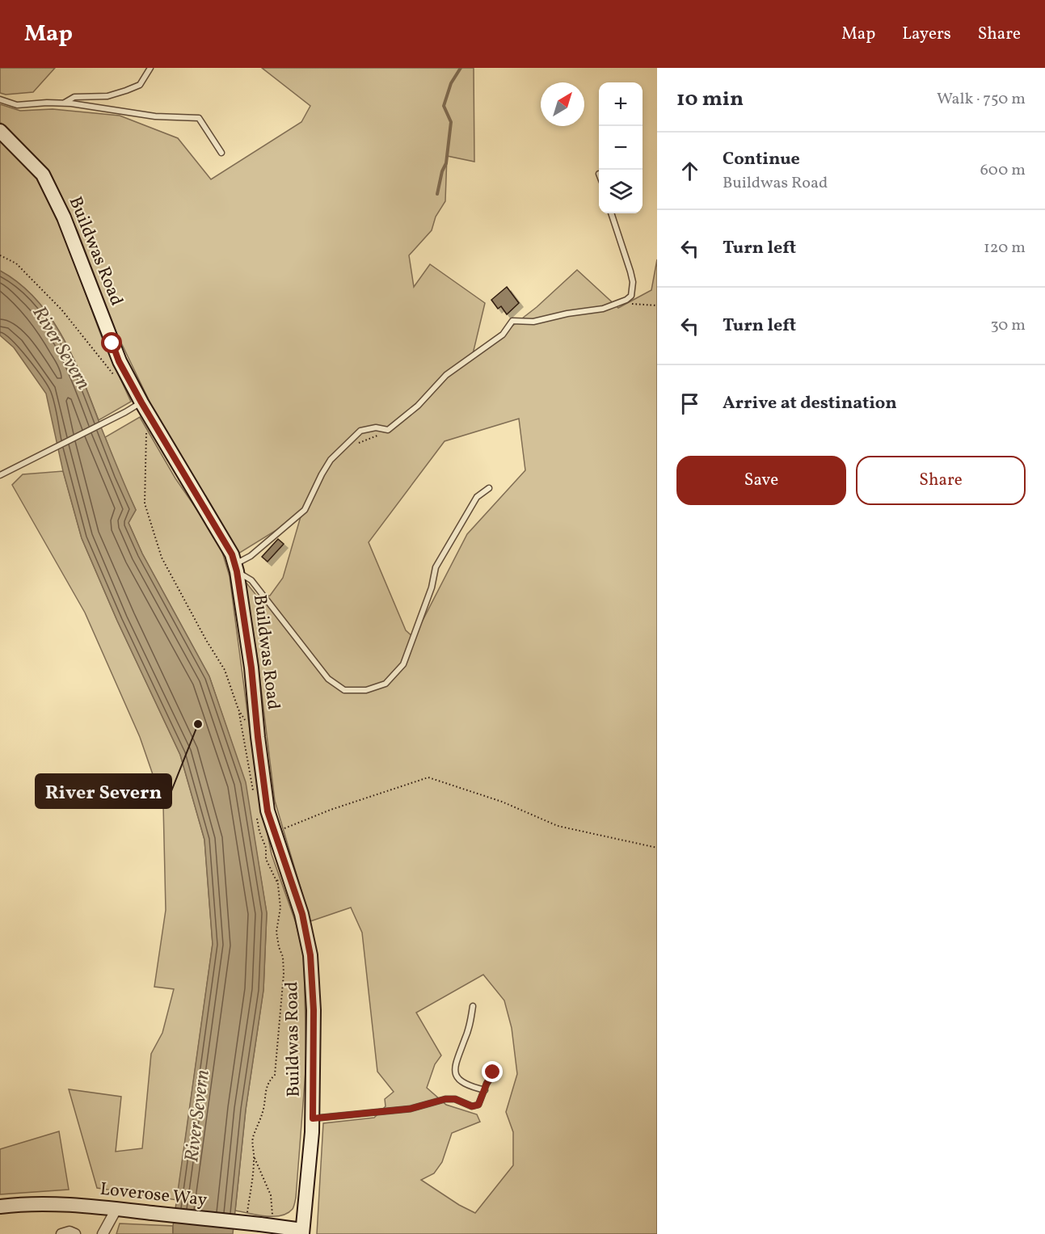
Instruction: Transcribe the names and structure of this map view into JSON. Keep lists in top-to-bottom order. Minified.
{"streets":{"street":["Buildwas Road","Loverose Way"]},"crossings":[["Buildwas Road","Loverose Way"]],"water":["River Severn"],"places":["River Severn"],"north":"top right","page":{"header":"Map","nav":["Map","Layers","Share"],"heading":["10 min","Walk · 750 m"],"map_buttons":["+","−"],"list":[["Continue","Buildwas Road","600 m"],["Turn left","120 m"],["Turn left","30 m"],"Arrive at destination"],"buttons":["Save","Share"]}}
